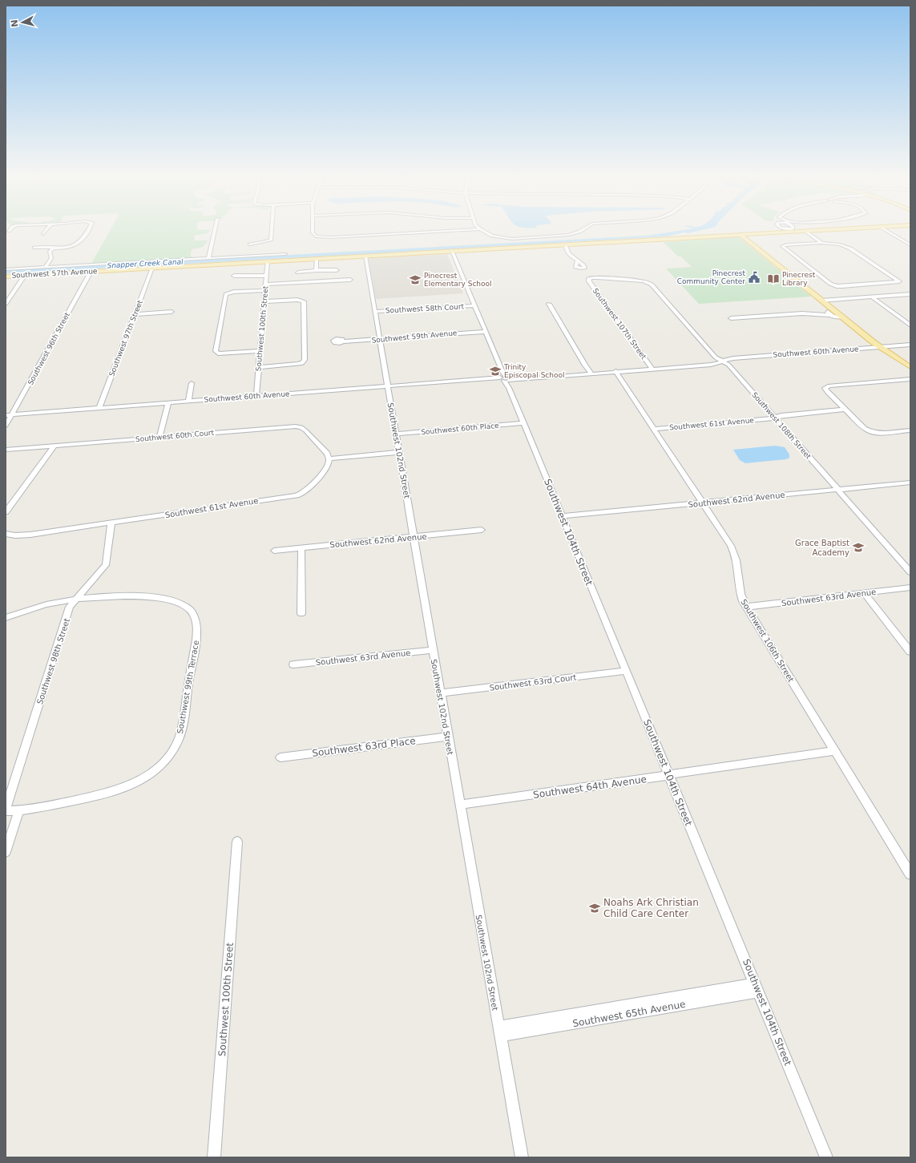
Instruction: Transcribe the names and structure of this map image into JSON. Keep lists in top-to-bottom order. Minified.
{"streets":{"main road":["Southwest 57th Avenue"],"street":["Southwest 58th Court","Southwest 107th Street","Southwest 100th Street","Southwest 59th Avenue","Southwest 97th Street","Southwest 96th Street","Southwest 60th Avenue","Southwest 61st Avenue","Southwest 108th Street","Southwest 60th Place","Southwest 60th Court","Southwest 102nd Street","Southwest 62nd Avenue","Southwest 104th Street","Southwest 63rd Avenue","Southwest 106th Street","Southwest 98th Street","Southwest 63rd Court","Southwest 99th Terrace","Southwest 63rd Place","Southwest 64th Avenue","Southwest 65th Avenue"]},"crossings":[["Southwest 57th Avenue","Southwest 100th Street"],["Southwest 57th Avenue","Southwest 97th Street"],["Southwest 57th Avenue","Southwest 96th Street"],["Southwest 57th Avenue","Southwest 102nd Street"],["Southwest 57th Avenue","Southwest 104th Street"],["Southwest 58th Court","Southwest 102nd Street"],["Southwest 58th Court","Southwest 104th Street"],["Southwest 107th Street","Southwest 60th Avenue"],["Southwest 107th Street","Southwest 108th Street"],["Southwest 100th Street","Southwest 60th Avenue"],["Southwest 59th Avenue","Southwest 102nd Street"],["Southwest 59th Avenue","Southwest 104th Street"],["Southwest 97th Street","Southwest 60th Avenue"],["Southwest 96th Street","Southwest 60th Avenue"],["Southwest 60th Avenue","Southwest 108th Street"],["Southwest 60th Avenue","Southwest 102nd Street"],["Southwest 60th Avenue","Southwest 104th Street"],["Southwest 60th Avenue","Southwest 106th Street"],["Southwest 61st Avenue","Southwest 108th Street"],["Southwest 61st Avenue","Southwest 60th Court"],["Southwest 61st Avenue","Southwest 106th Street"],["Southwest 61st Avenue","Southwest 98th Street"],["Southwest 108th Street","Southwest 62nd Avenue"],["Southwest 60th Place","Southwest 102nd Street"],["Southwest 60th Place","Southwest 104th Street"],["Southwest 102nd Street","Southwest 62nd Avenue"],["Southwest 102nd Street","Southwest 63rd Avenue"],["Southwest 102nd Street","Southwest 63rd Court"],["Southwest 102nd Street","Southwest 63rd Place"],["Southwest 102nd Street","Southwest 64th Avenue"],["Southwest 102nd Street","Southwest 65th Avenue"],["Southwest 62nd Avenue","Southwest 104th Street"],["Southwest 62nd Avenue","Southwest 106th Street"],["Southwest 104th Street","Southwest 63rd Court"],["Southwest 104th Street","Southwest 64th Avenue"],["Southwest 104th Street","Southwest 65th Avenue"],["Southwest 63rd Avenue","Southwest 106th Street"],["Southwest 106th Street","Southwest 64th Avenue"],["Southwest 98th Street","Southwest 99th Terrace"]],"water":["Snapper Creek Canal"],"places":{"public building":["Pinecrest Community Center"],"library":["Pinecrest Library"],"school or university":["Pinecrest Elementary School","Trinity Episcopal School","Grace Baptist Academy","Noahs Ark Christian Child Care Center"]},"north":"left"}
